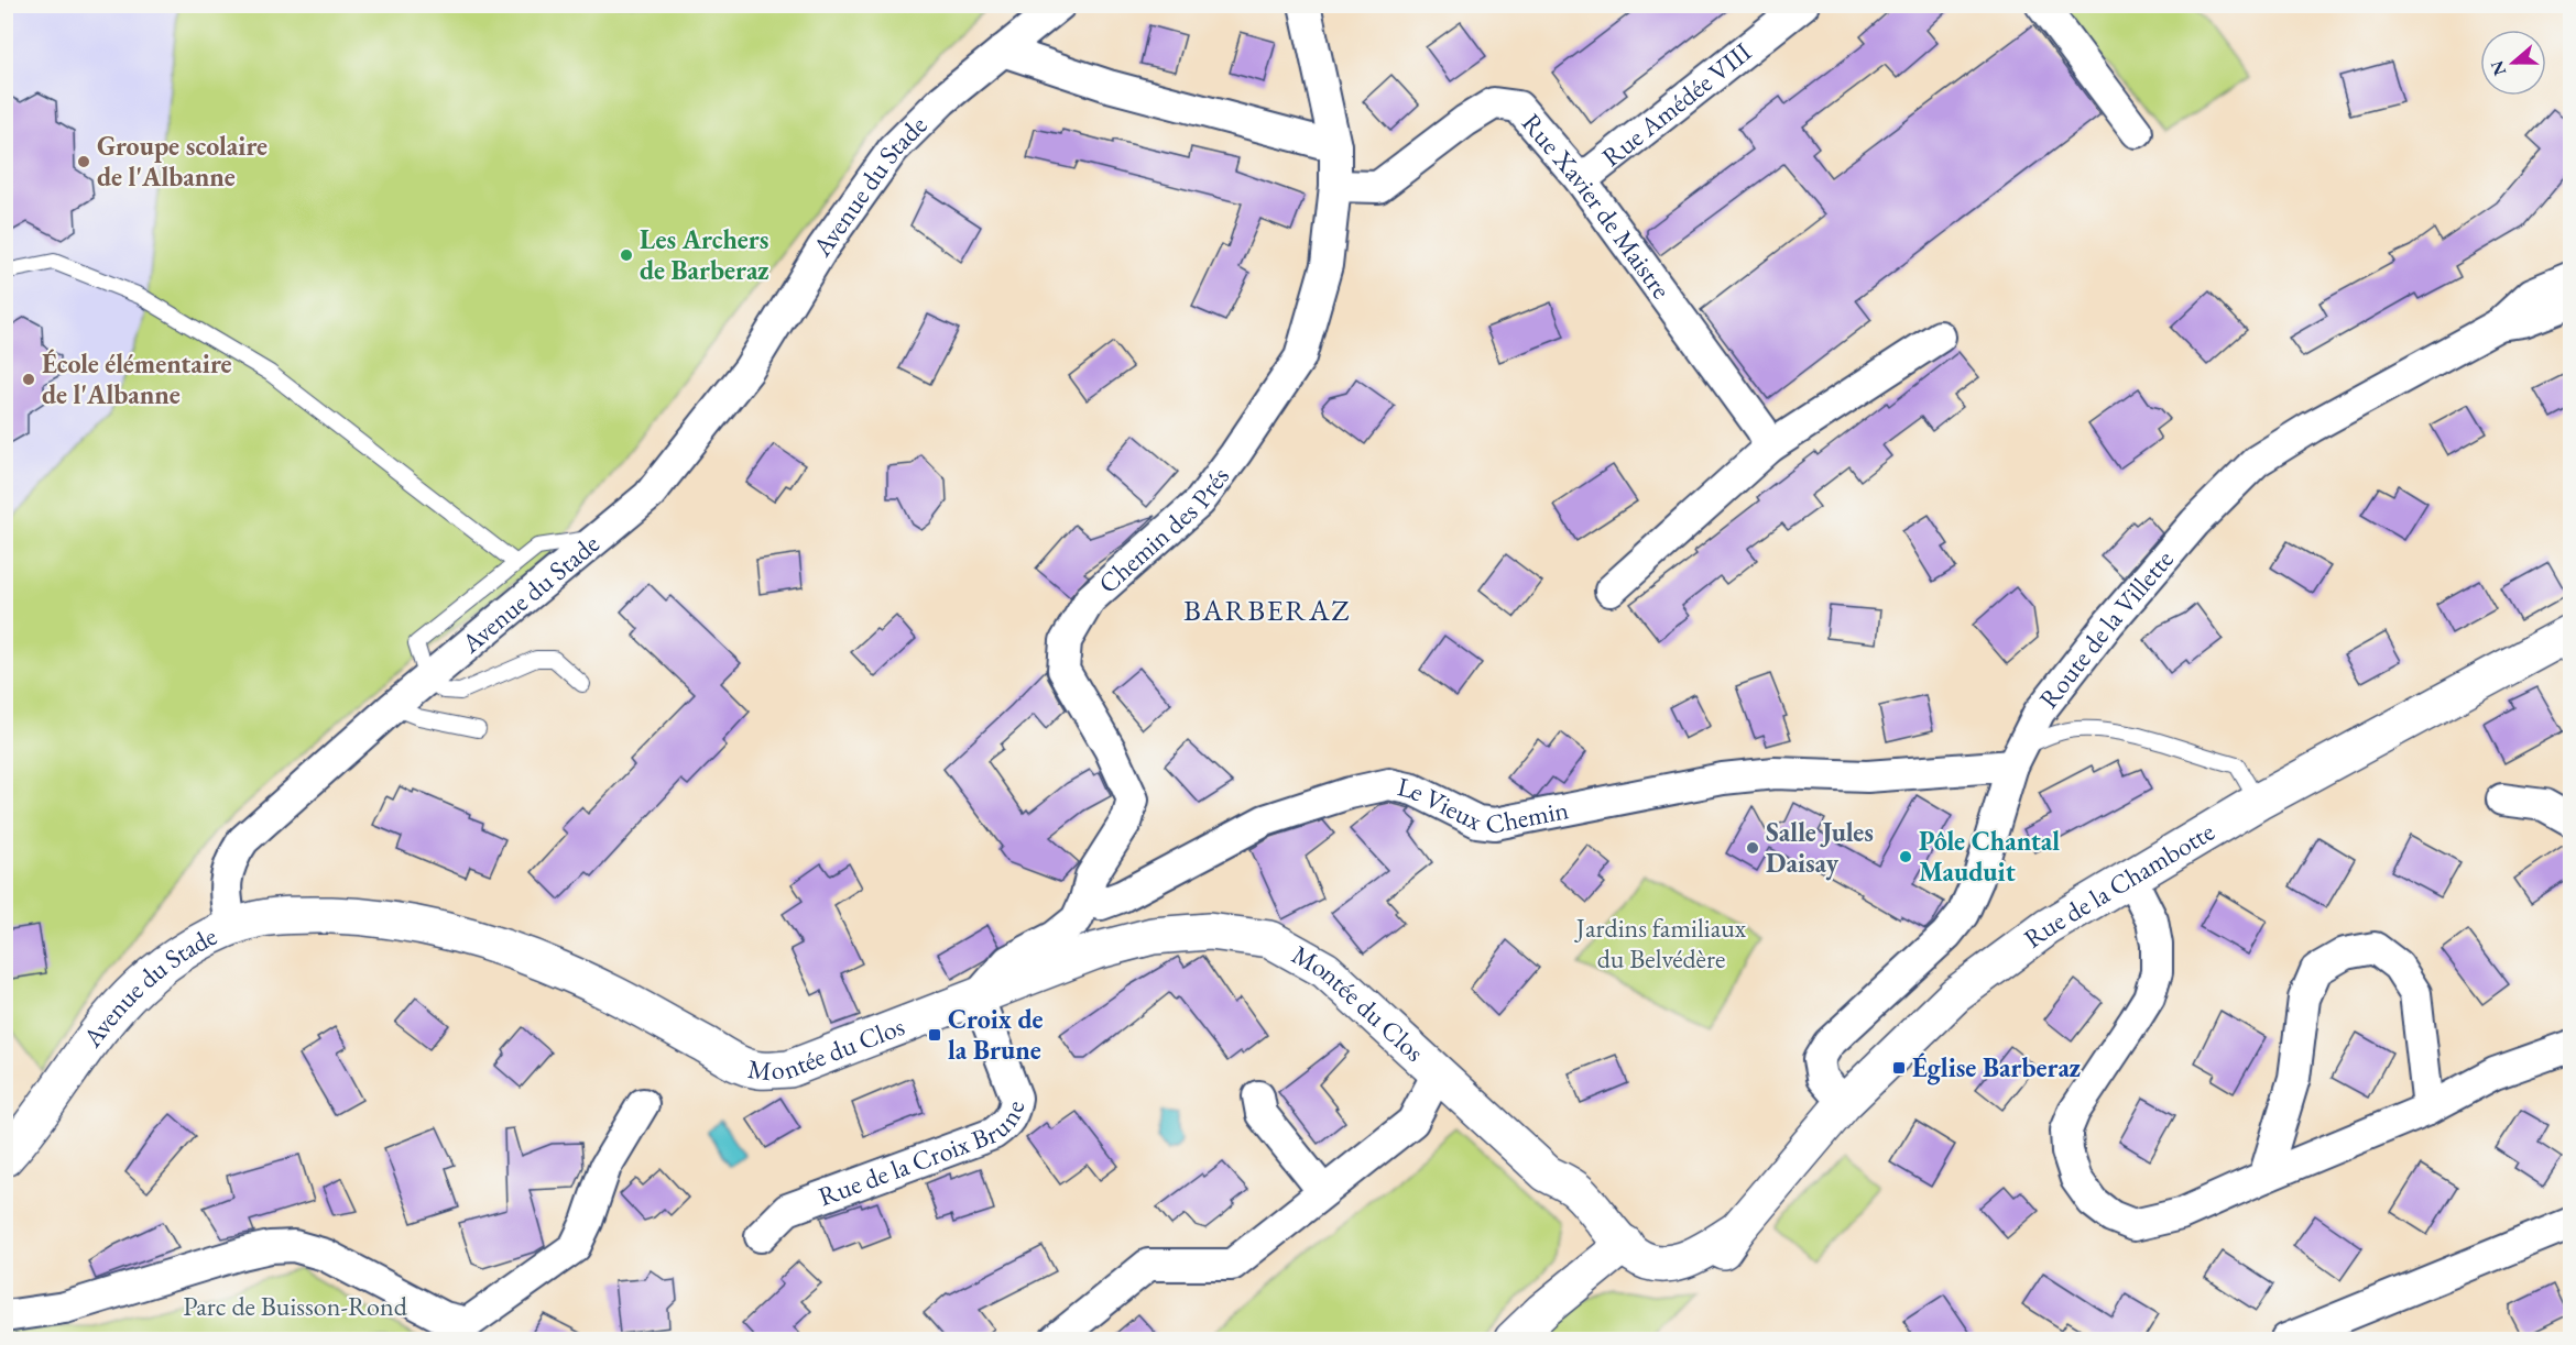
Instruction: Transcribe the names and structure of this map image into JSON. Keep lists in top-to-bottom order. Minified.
{"streets":{"main road":["Avenue du Stade","Rue de la Chambotte","Montée du Clos"],"street":["Rue Amédée VIII","Rue Xavier de Maistre","Chemin des Prés","Route de la Villette","Le Vieux Chemin","Rue de la Croix Brune"]},"crossings":[["Rue Amédée VIII","Rue Xavier de Maistre"],["Avenue du Stade","Montée du Clos"],["Rue Xavier de Maistre","Chemin des Prés"],["Chemin des Prés","Le Vieux Chemin"],["Route de la Villette","Le Vieux Chemin"],["Route de la Villette","Rue de la Chambotte"],["Rue de la Chambotte","Montée du Clos"],["Montée du Clos","Rue de la Croix Brune"]],"districts":["BARBERAZ"],"parks":["Jardins familiaux du Belvédère","Parc de Buisson-Rond"],"places":{"other":["Groupe scolaire de l'Albanne","Les Archers de Barberaz","École élémentaire de l'Albanne","Salle Jules Daisay","Pôle Chantal Mauduit"],"transit":["Croix de la Brune","Église Barberaz"]},"north":"left"}
